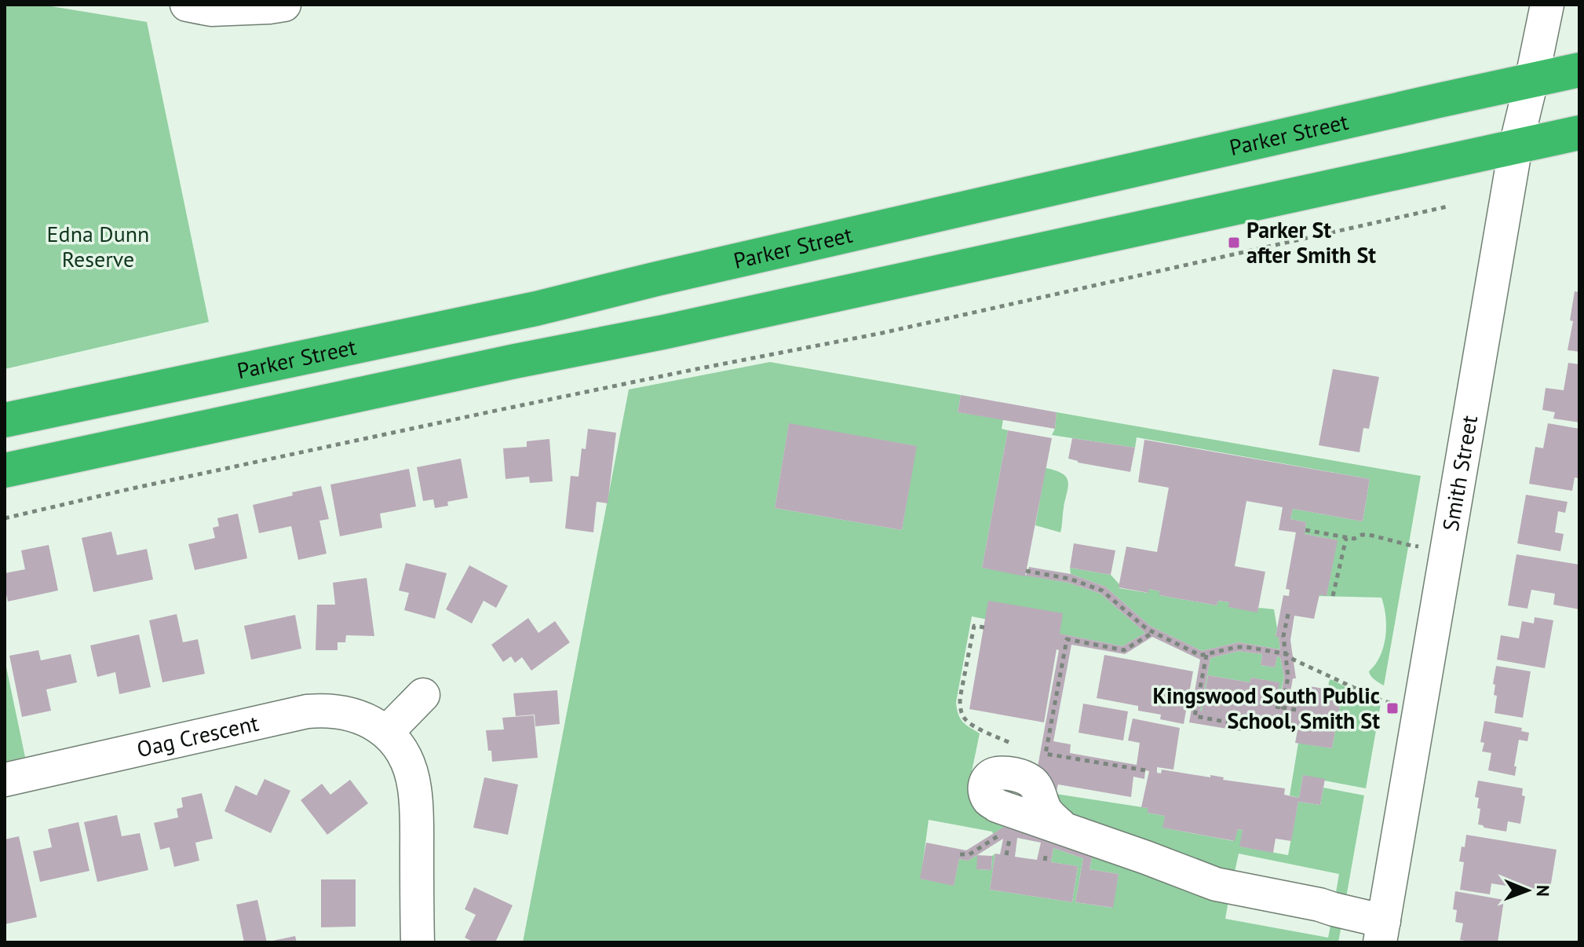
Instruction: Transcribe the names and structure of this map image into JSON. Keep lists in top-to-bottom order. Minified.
{"streets":{"highway":["Parker Street"],"street":["Smith Street","Oag Crescent"]},"crossings":[["Parker Street","Smith Street"]],"parks":["Edna Dunn Reserve"],"places":{"transit":["Parker St after Smith St","Kingswood South Public School, Smith St"]},"north":"right"}
